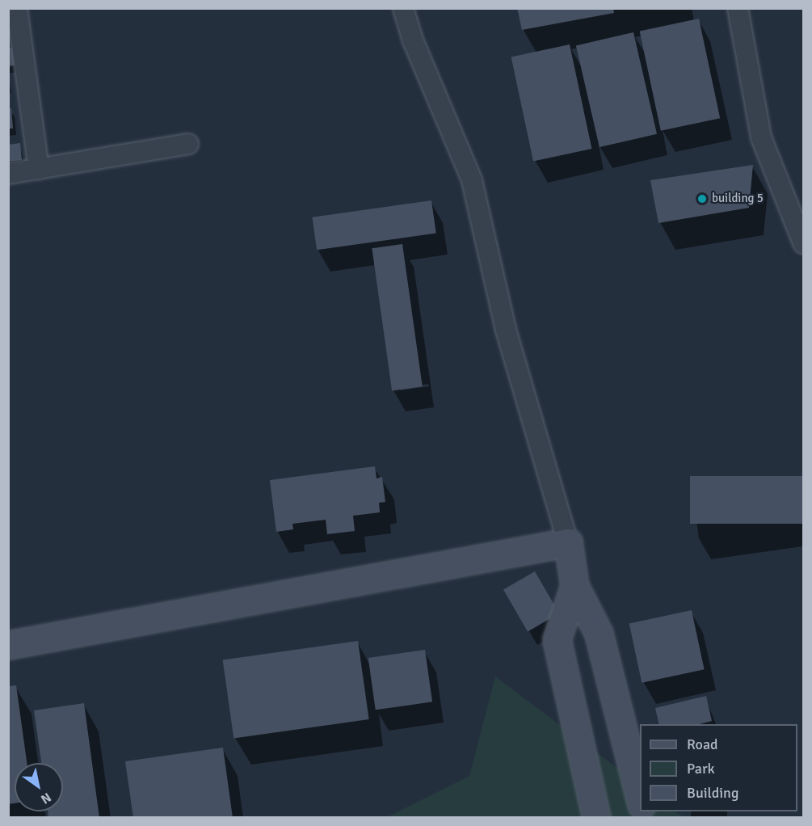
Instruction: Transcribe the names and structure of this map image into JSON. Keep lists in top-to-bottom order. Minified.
{"places":["building 5"],"legend":["Road","Park","Building"],"north":"bottom right"}
